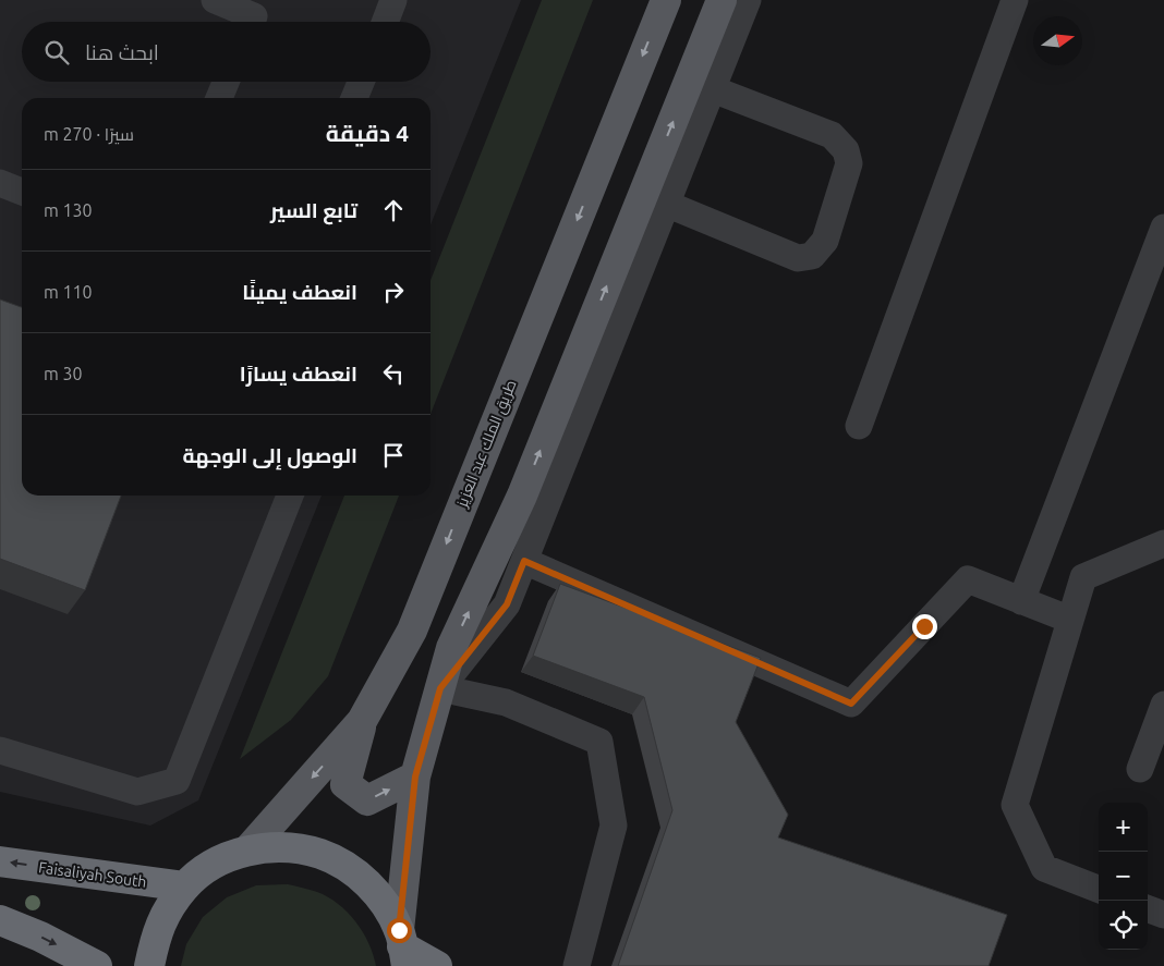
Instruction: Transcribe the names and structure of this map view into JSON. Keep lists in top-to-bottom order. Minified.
{"streets":{"highway":["Faisaliyah South"],"main road":["طريق الملك عبد العزيز"]},"north":"right","page":{"search":"ابحث هنا","heading":["4 دقيقة","سيرًا · 270 m"],"list":[["تابع السير","130 m"],["انعطف يمينًا","110 m"],["انعطف يسارًا","30 m"],"الوصول إلى الوجهة"],"map_buttons":["+","−"]}}
